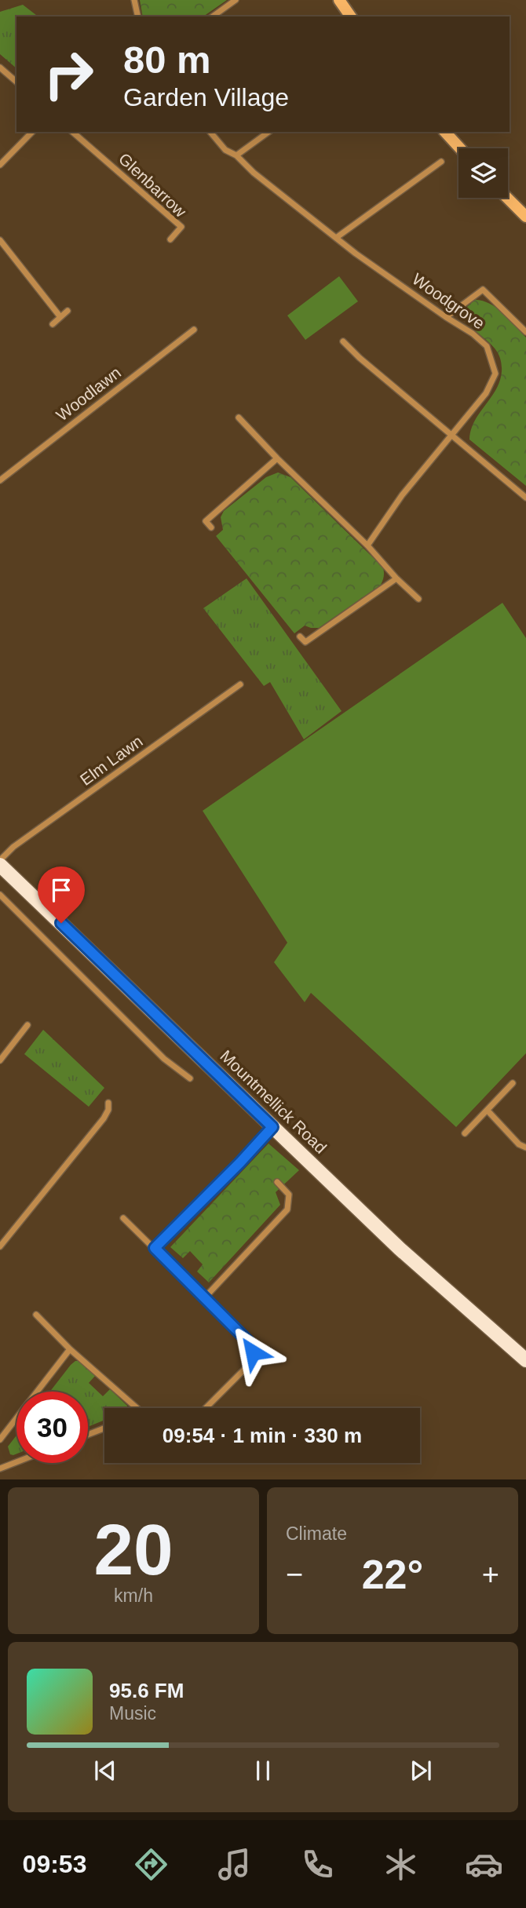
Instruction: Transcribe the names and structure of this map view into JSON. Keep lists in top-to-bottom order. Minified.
{"streets":{"main road":["Mountmellick Road"],"street":["Glenbarrow","Woodgrove","Woodlawn","Elm Lawn"]},"page":{"turn":["80 m","Garden Village"],"limit":"30","trip":"09:54 · 1 min · 330 m","tile":[["20","km/h"],"Climate"],"heat":["−","22°","+"],"song":["95.6 FM","Music"],"tabs":"09:53"}}
